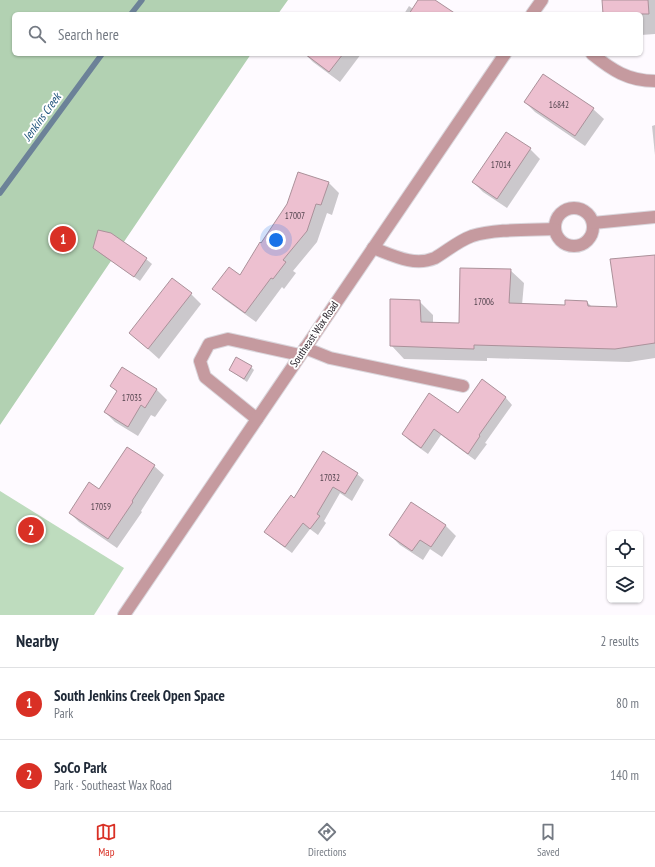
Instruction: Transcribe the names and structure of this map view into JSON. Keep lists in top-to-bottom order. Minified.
{"streets":{"street":["Southeast Wax Road"]},"water":["Jenkins Creek"],"house_numbers":["16842","17014","17007","17006","17035","17032","17059"],"page":{"search":"Search here","pins":["1","2"],"heading":["Nearby","2 results"],"list":[{"mark":"1","name":"South Jenkins Creek Open Space","note":"Park","value":"80 m"},{"mark":"2","name":"SoCo Park","note":"Park · Southeast Wax Road","value":"140 m"}],"nav":["Map","Directions","Saved"]}}
